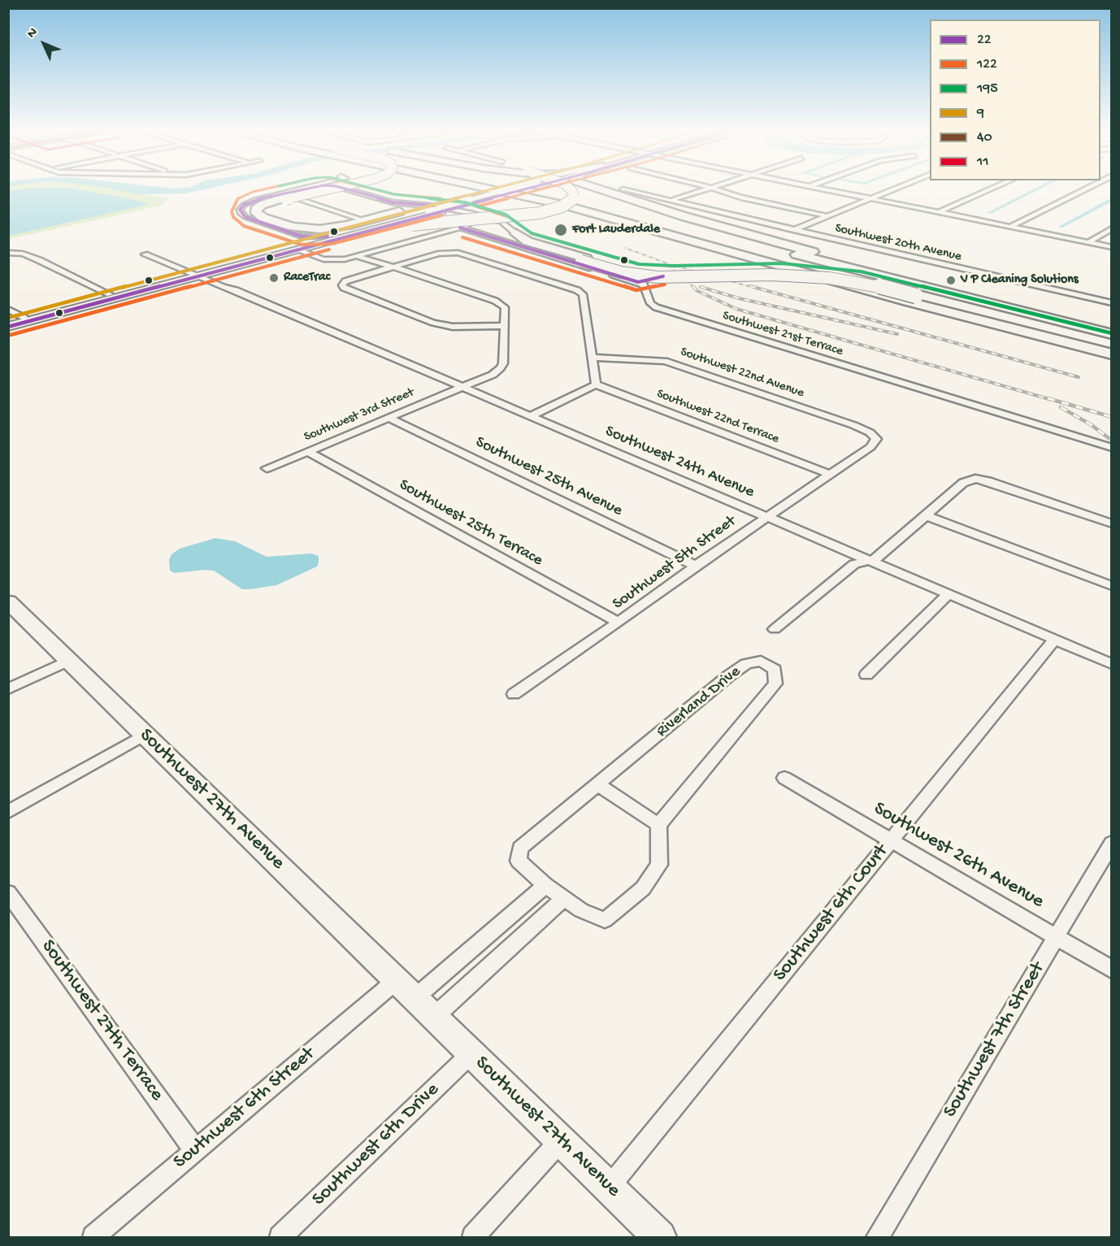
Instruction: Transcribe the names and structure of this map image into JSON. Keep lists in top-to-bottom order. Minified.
{"streets":{"street":["Southwest 20th Avenue","Southwest 21st Terrace","Southwest 22nd Avenue","Southwest 3rd Street","Southwest 22nd Terrace","Southwest 24th Avenue","Southwest 25th Avenue","Southwest 25th Terrace","Southwest 5th Street","Riverland Drive","Southwest 27th Avenue","Southwest 26th Avenue","Southwest 6th Court","Southwest 27th Terrace","Southwest 7th Street","Southwest 6th Street","Southwest 6th Drive"]},"crossings":[["Southwest 22nd Avenue","Southwest 5th Street"],["Southwest 3rd Street","Southwest 24th Avenue"],["Southwest 3rd Street","Southwest 25th Avenue"],["Southwest 3rd Street","Southwest 25th Terrace"],["Southwest 22nd Terrace","Southwest 5th Street"],["Southwest 24th Avenue","Southwest 5th Street"],["Southwest 24th Avenue","Southwest 6th Court"],["Southwest 25th Avenue","Southwest 5th Street"],["Southwest 25th Terrace","Southwest 5th Street"],["Southwest 27th Avenue","Southwest 6th Court"],["Southwest 27th Avenue","Southwest 6th Street"],["Southwest 27th Avenue","Southwest 6th Drive"],["Southwest 26th Avenue","Southwest 6th Court"],["Southwest 26th Avenue","Southwest 7th Street"],["Southwest 27th Terrace","Southwest 6th Street"]],"places":["Fort Lauderdale","RaceTrac","V P Cleaning Solutions"],"lines":["transit line 22","transit line 122","transit line 195","transit line 9"],"legend":["22","122","195","9","40","11"],"north":"top left"}
